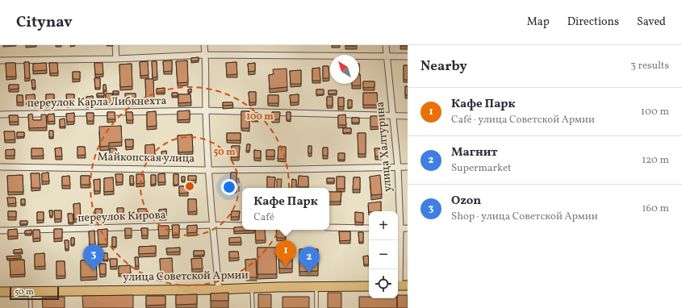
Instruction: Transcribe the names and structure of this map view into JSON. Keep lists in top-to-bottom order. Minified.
{"streets":{"main road":["улица Советской Армии"],"street":["переулок Карла Либкнехта","улица Халтурина","Майкопская улица","переулок Кирова"]},"crossings":[["переулок Карла Либкнехта","улица Халтурина"],["улица Халтурина","Майкопская улица"]],"scale_bar":"50 m","north":"top left","page":{"header":"Citynav","nav":["Map","Directions","Saved"],"heading":["Nearby","3 results"],"list":[{"mark":"1","name":"Кафе Парк","note":"Café · улица Советской Армии","value":"100 m"},{"mark":"2","name":"Магнит","note":"Supermarket","value":"120 m"},{"mark":"3","name":"Ozon","note":"Shop · улица Советской Армии","value":"160 m"}],"popup":["Кафе Парк","Café"],"map_buttons":["+","−"],"pins":["1","3","2"],"scale":"50 m"},"rings":["100 m","50 m"]}
